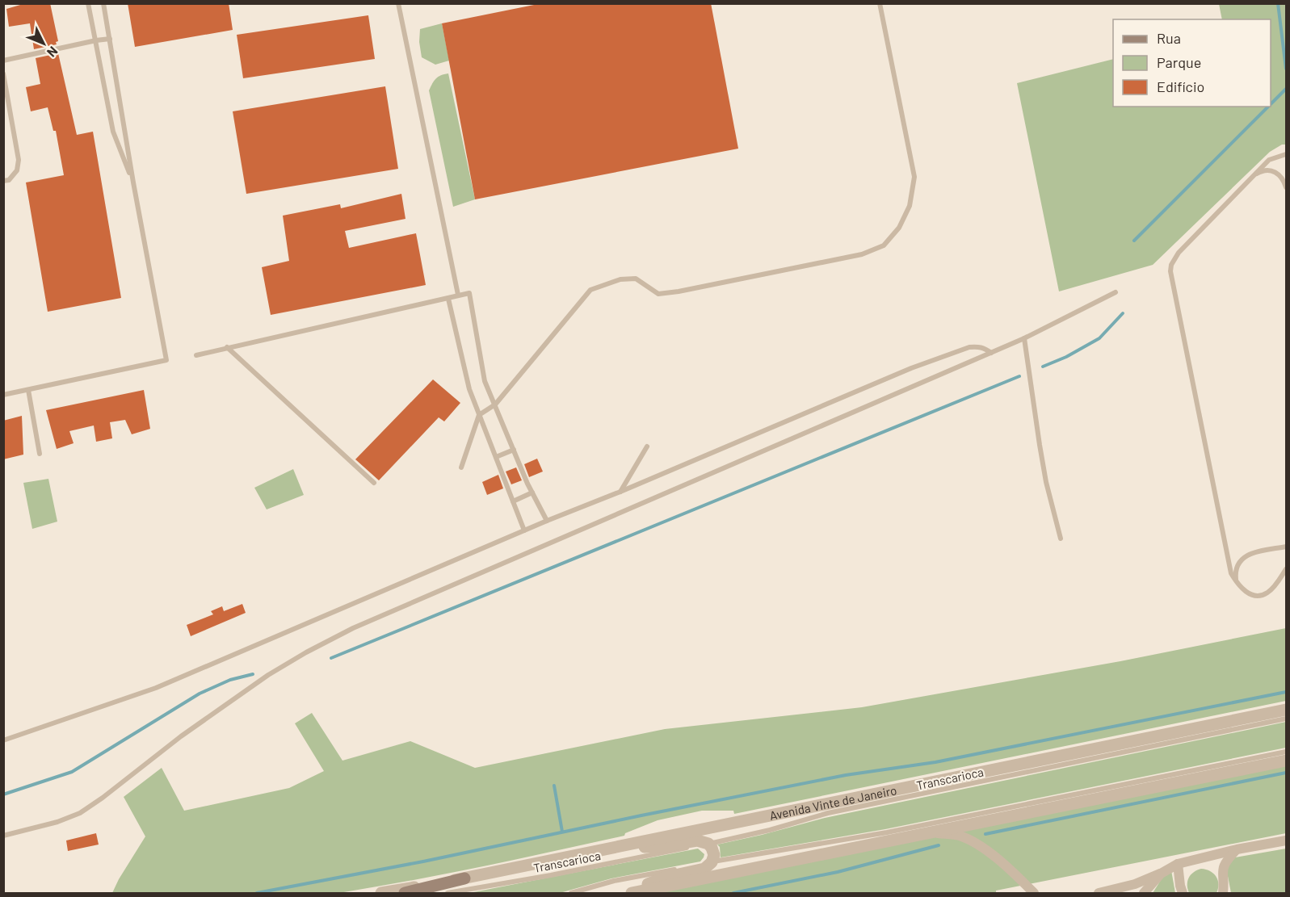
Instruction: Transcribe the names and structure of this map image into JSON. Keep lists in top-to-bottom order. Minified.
{"streets":{"street":["Avenida Vinte de Janeiro"],"lane":["Transcarioca"]},"legend":["Rua","Parque","Edifício"],"north":"bottom right"}
